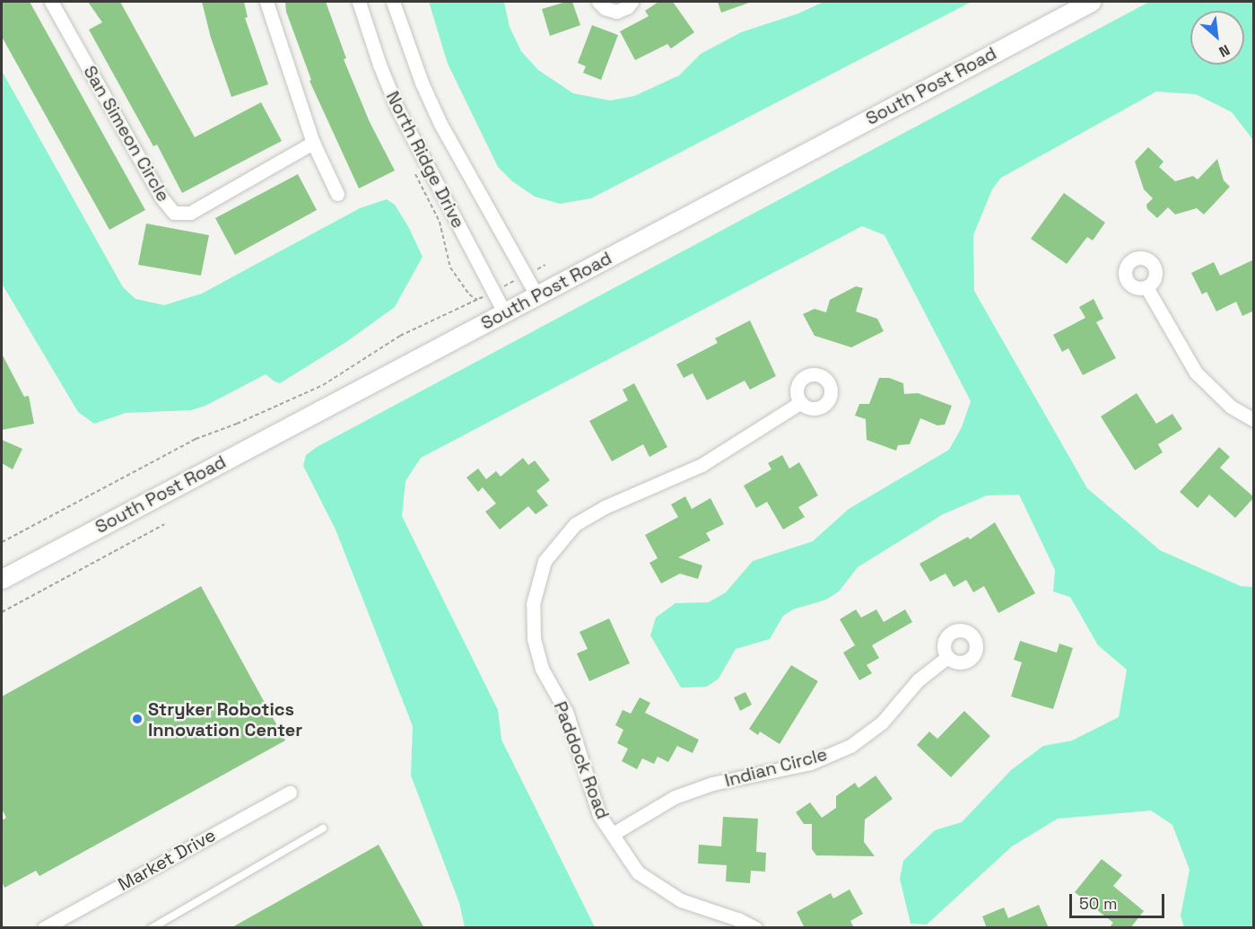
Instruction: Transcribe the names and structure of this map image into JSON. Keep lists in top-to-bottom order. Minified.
{"streets":{"street":["South Post Road","San Simeon Circle","North Ridge Drive","Paddock Road","Indian Circle","Market Drive"]},"crossings":[["South Post Road","North Ridge Drive"],["Paddock Road","Indian Circle"]],"places":["Stryker Robotics Innovation Center"],"scale_bar":"50 m","north":"bottom right"}
